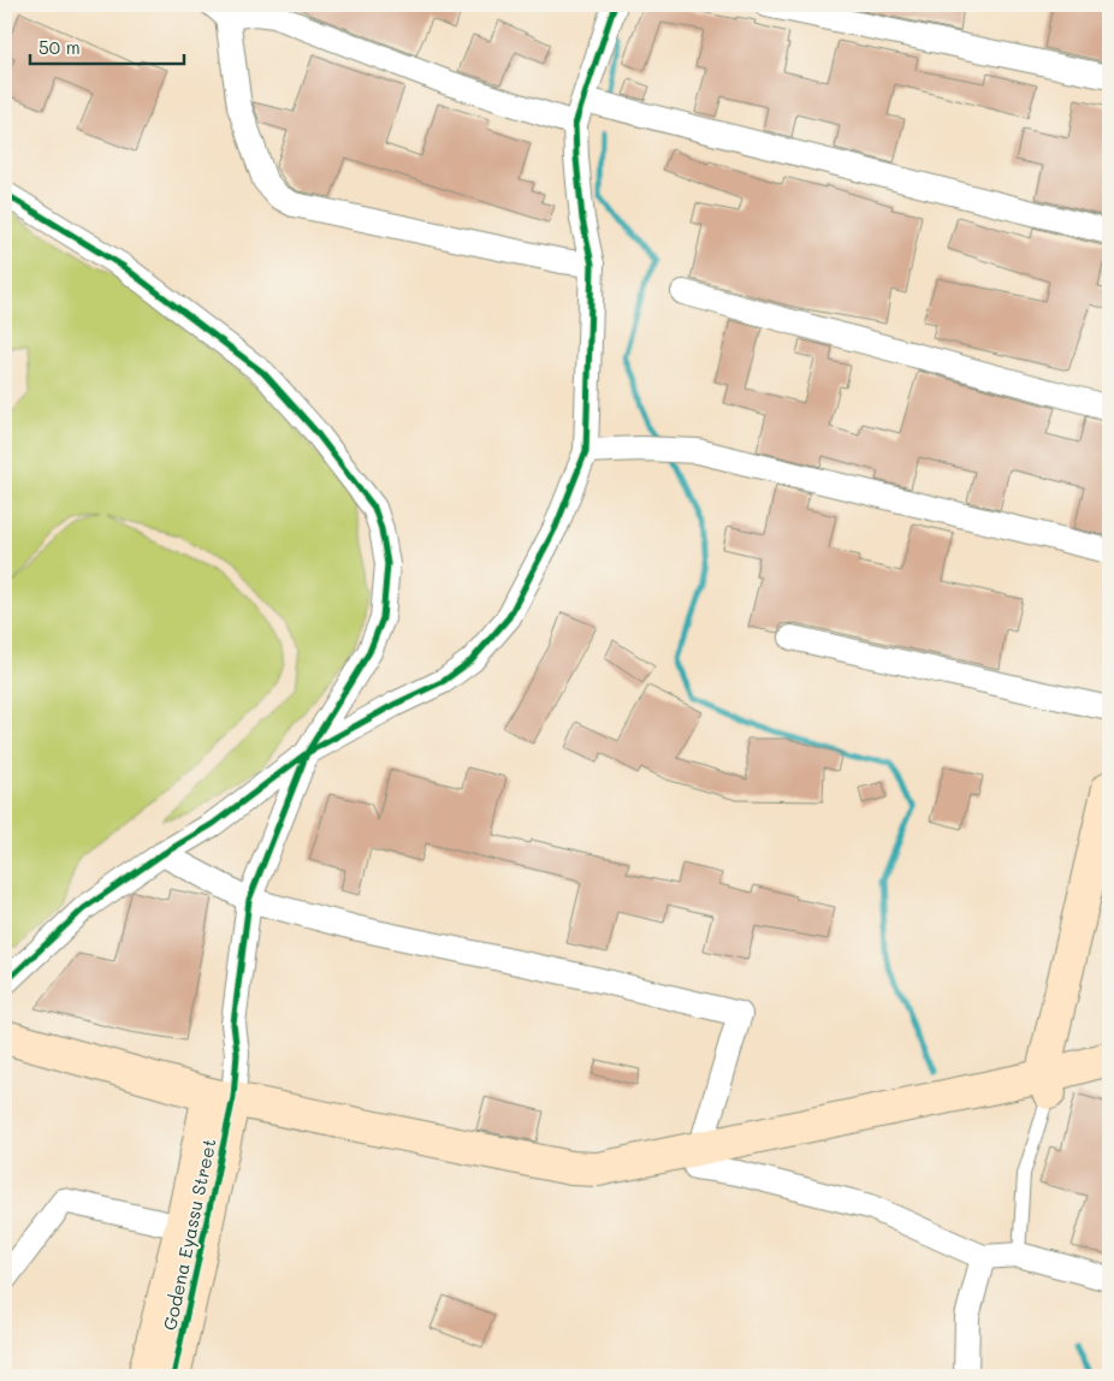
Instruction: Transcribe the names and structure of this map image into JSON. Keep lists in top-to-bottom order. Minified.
{"streets":{"main road":["Godena Eyassu Street"]},"scale_bar":"50 m"}
